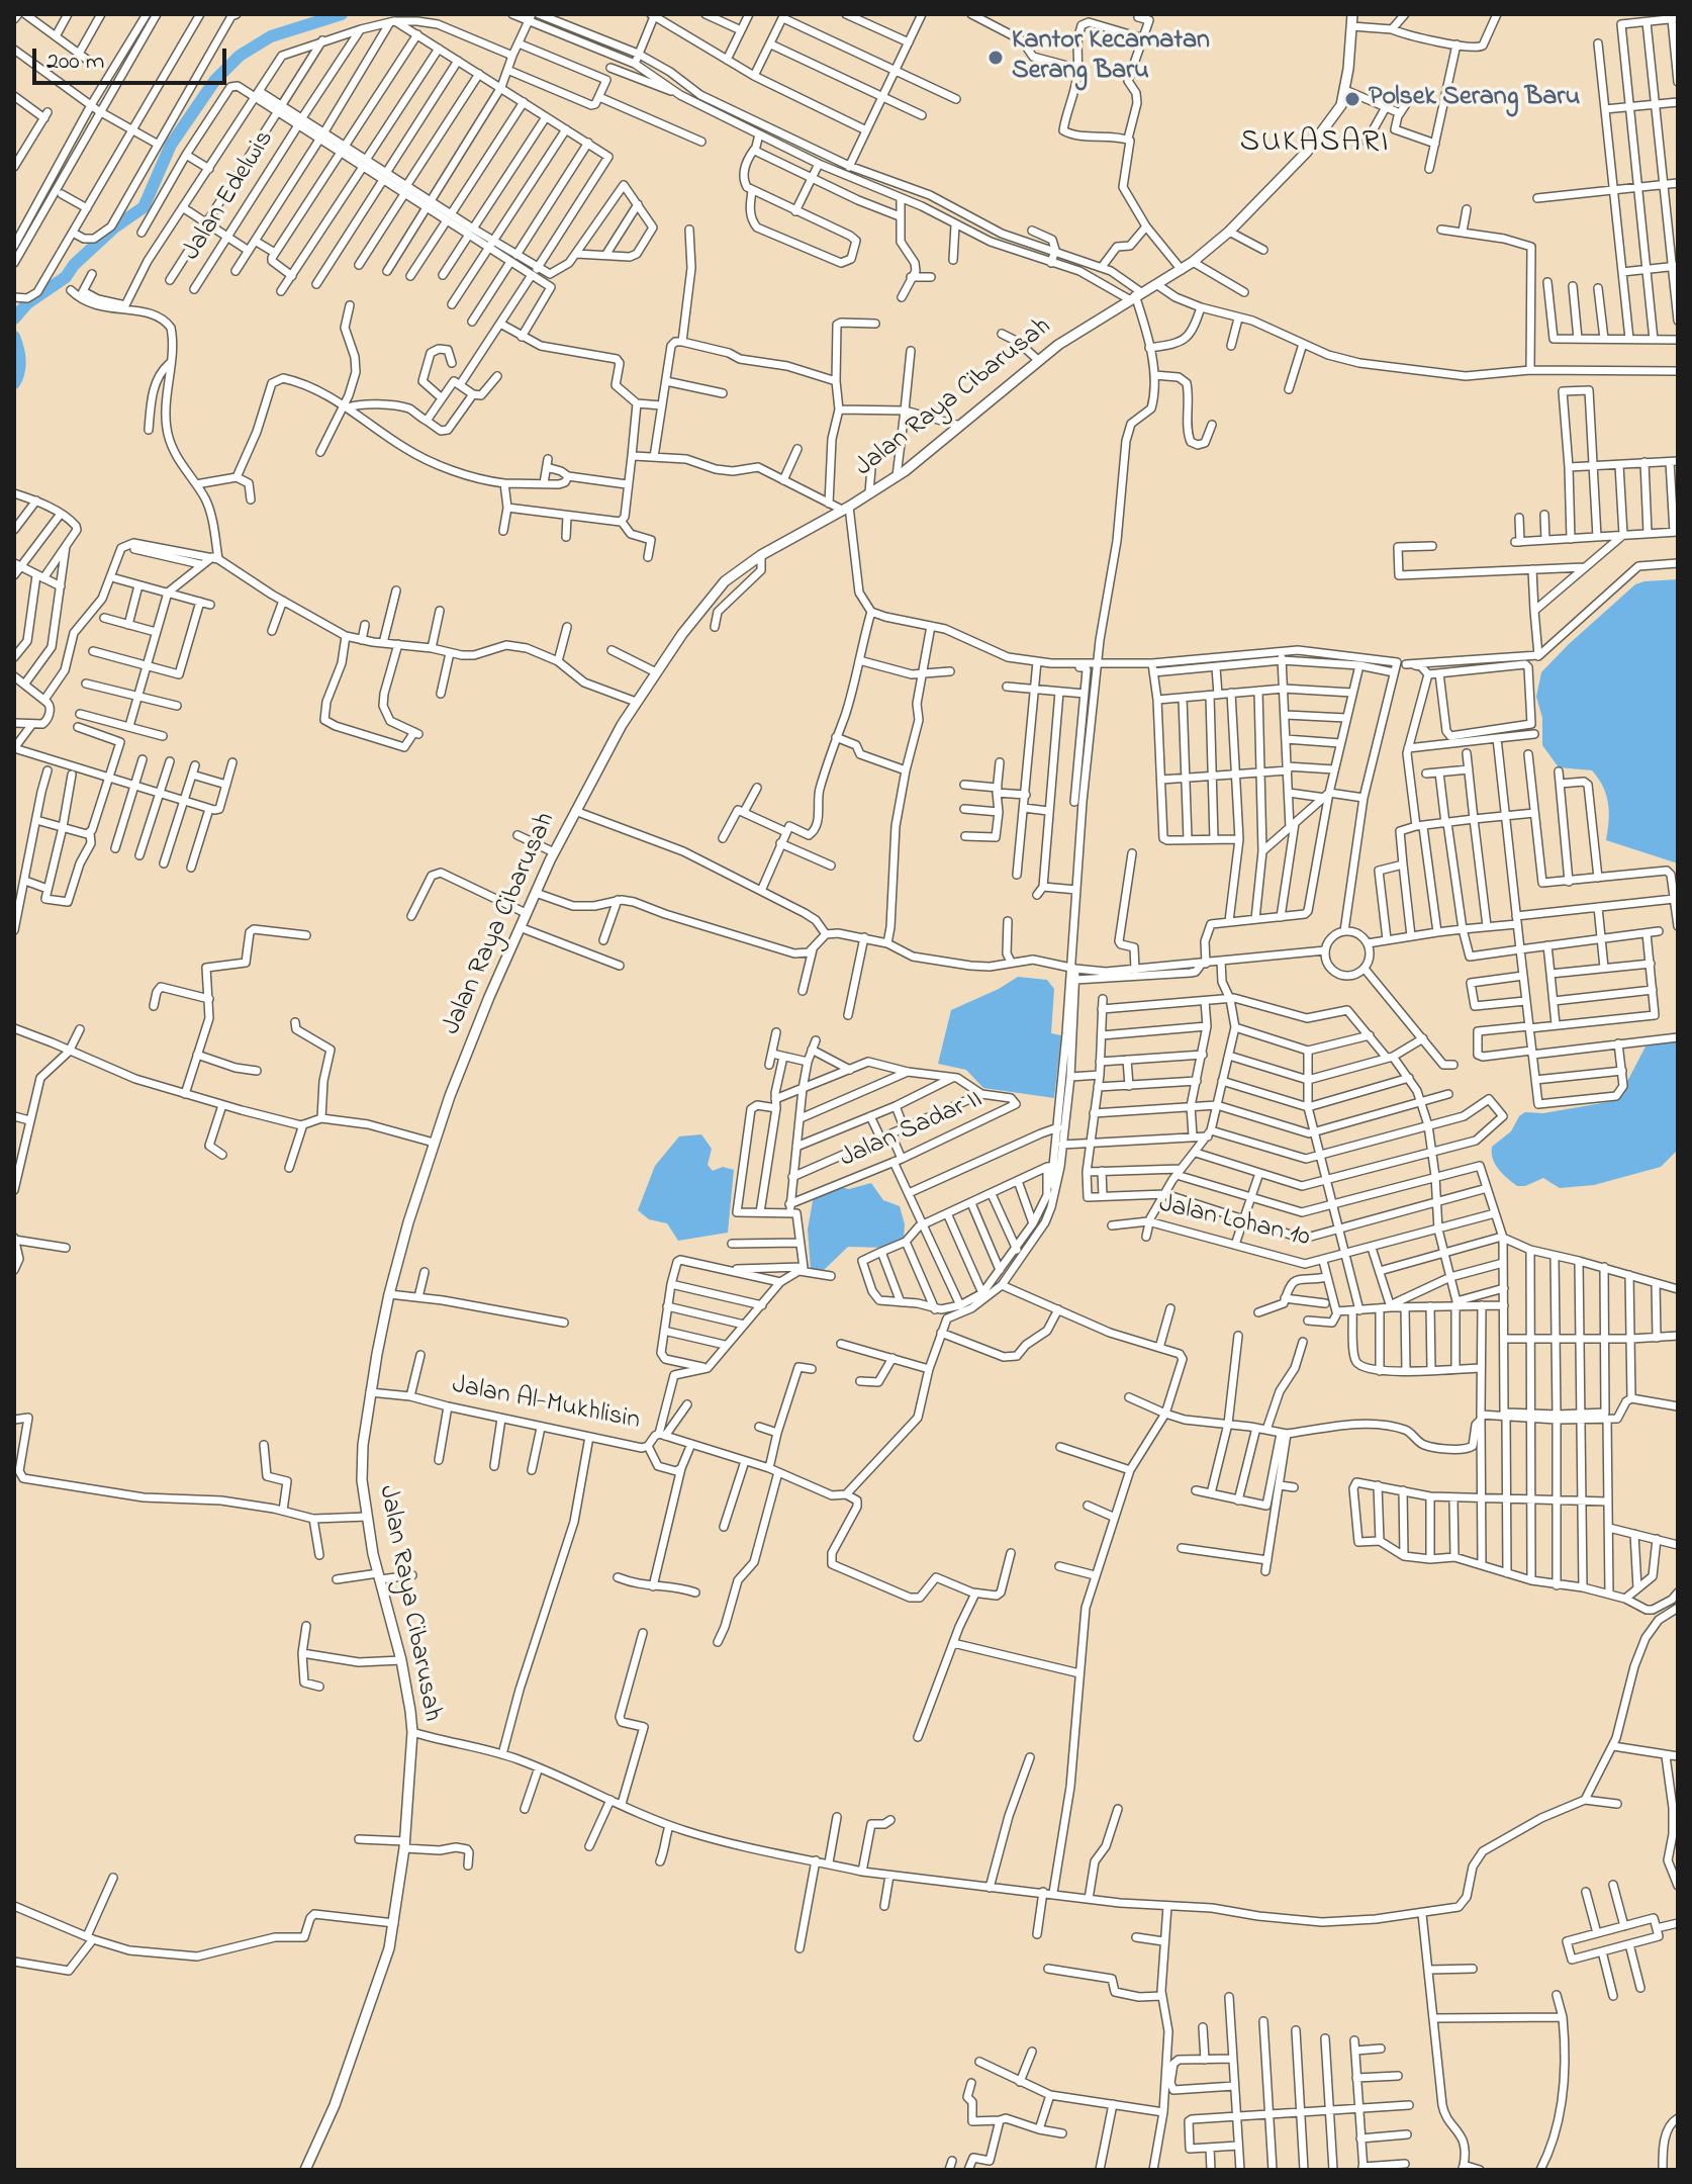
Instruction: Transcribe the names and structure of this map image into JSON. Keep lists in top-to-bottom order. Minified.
{"streets":{"main road":["Jalan Raya Cibarusah"],"street":["Jalan Edelwis","Jalan Sadar II","Jalan Lohan 10","Jalan Al-Mukhlisin"]},"crossings":[["Jalan Raya Cibarusah","Jalan Al-Mukhlisin"]],"districts":["SUKASARI"],"places":["Kantor Kecamatan Serang Baru","Polsek Serang Baru"],"scale_bar":"200 m"}
